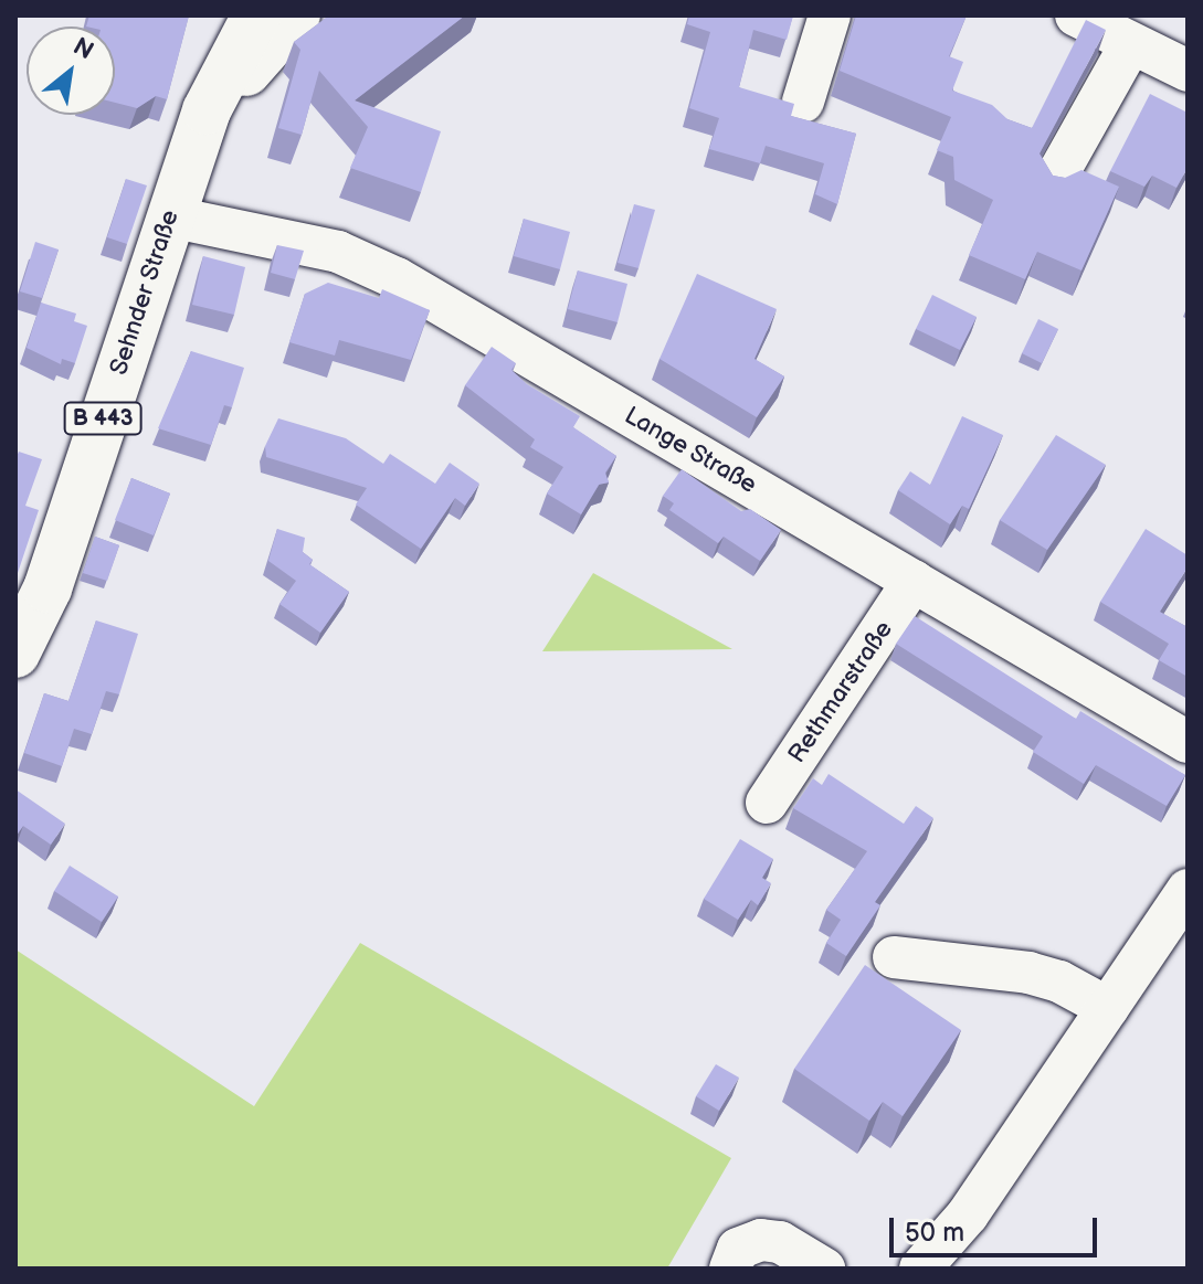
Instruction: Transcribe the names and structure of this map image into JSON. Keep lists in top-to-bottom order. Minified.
{"streets":{"main road":["Sehnder Straße","B 443"],"street":["Lange Straße","Rethmarstraße"]},"crossings":[["Sehnder Straße","Lange Straße"],["Lange Straße","Rethmarstraße"]],"scale_bar":"50 m","north":"top right"}
